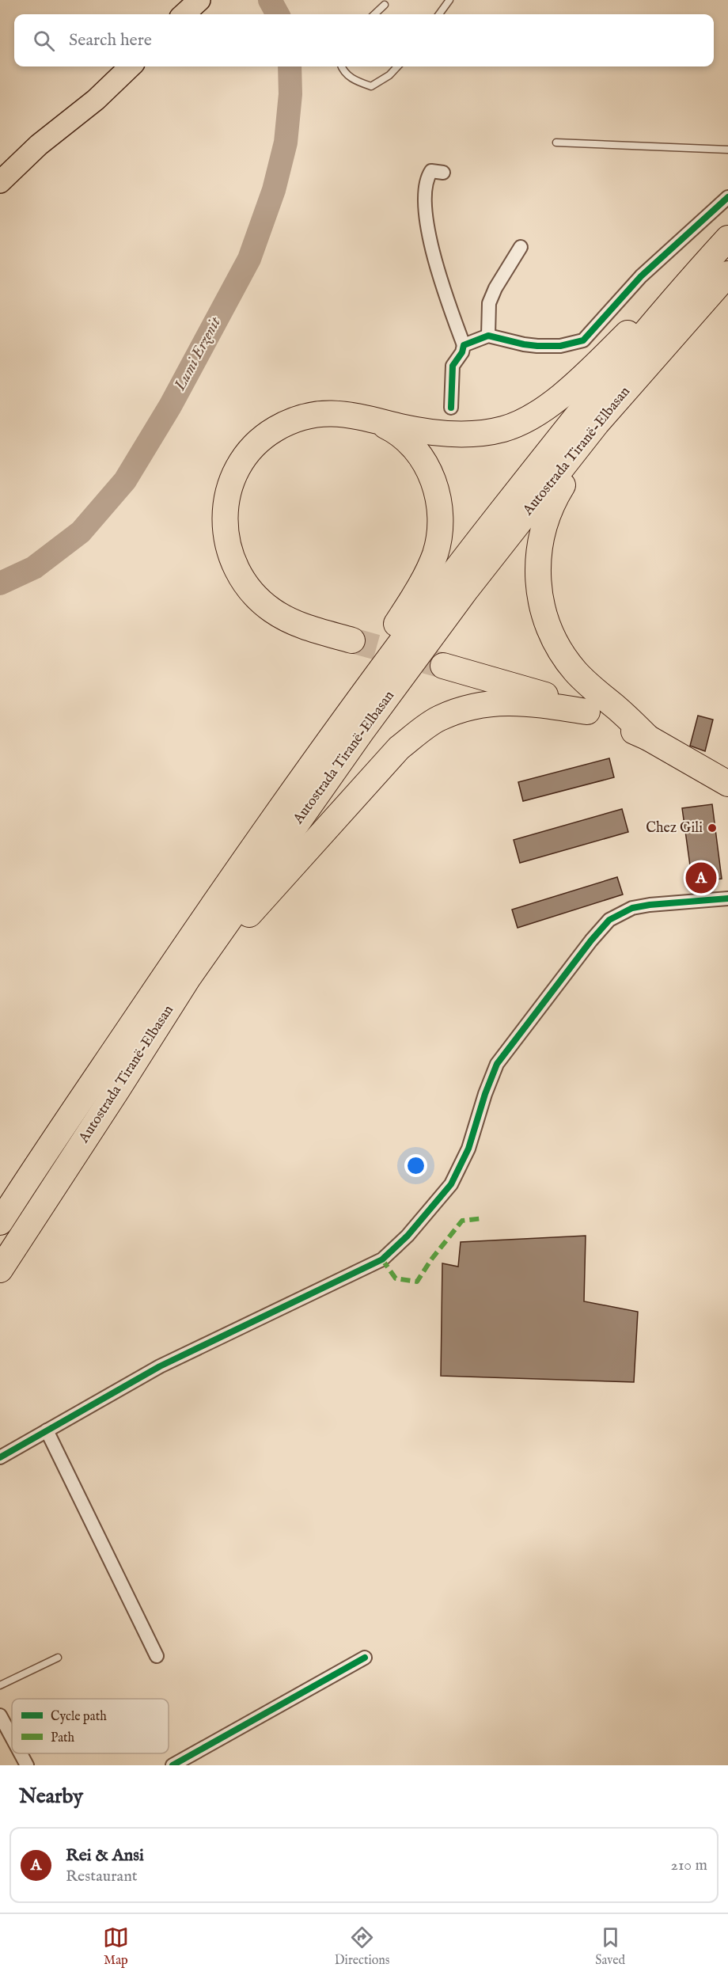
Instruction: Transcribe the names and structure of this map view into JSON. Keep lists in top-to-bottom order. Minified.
{"streets":{"highway":["Autostrada Tiranë-Elbasan"]},"water":["Lumi Erzenit"],"places":["Chez Gili"],"legend":["Cycle path","Path"],"page":{"search":"Search here","pins":"A","heading":"Nearby","list":[{"mark":"A","name":"Rei & Ansi","note":"Restaurant","value":"210 m"}],"nav":["Map","Directions","Saved"]}}
